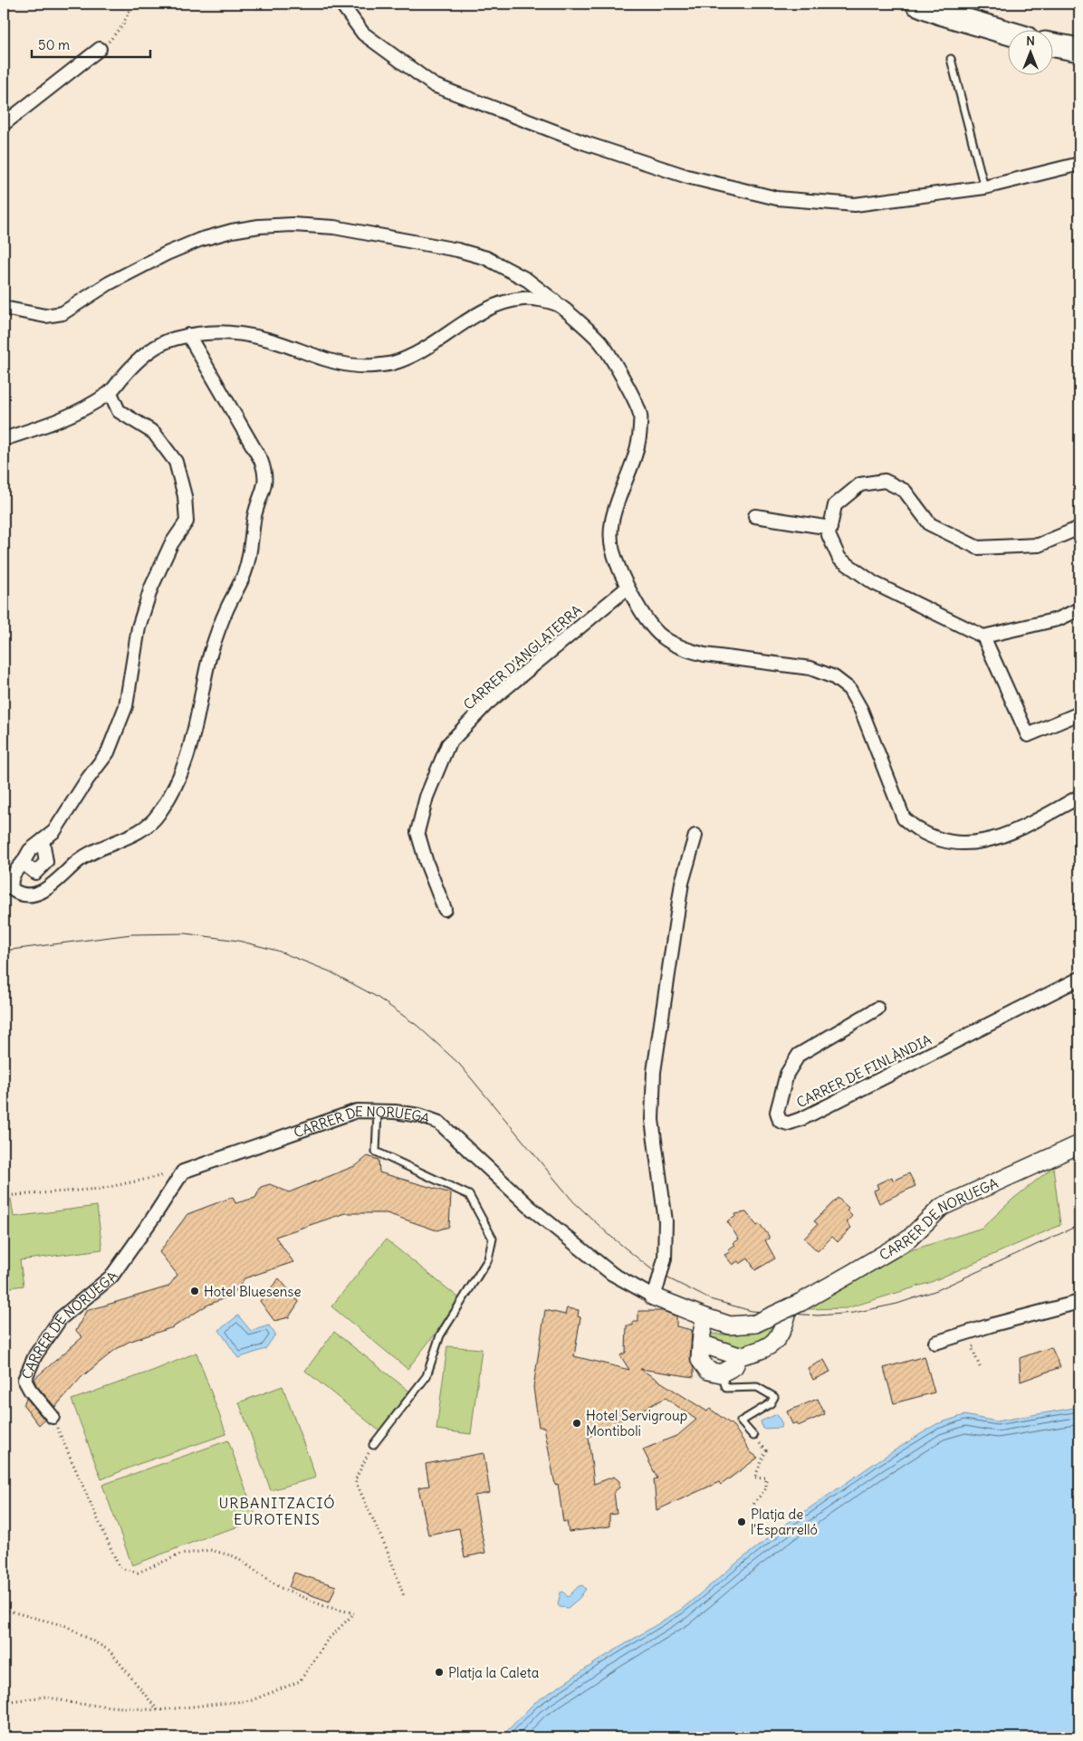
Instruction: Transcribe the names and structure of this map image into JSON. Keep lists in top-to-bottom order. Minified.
{"streets":{"street":["CARRER D'ANGLATERRA","CARRER DE FINLÀNDIA","CARRER DE NORUEGA"]},"districts":["URBANITZACIÓ EUROTENIS"],"places":["Hotel Bluesense","Hotel Servigroup Montiboli","Platja de l'Esparrelló","Platja la Caleta"],"scale_bar":"50 m","north":"top"}
